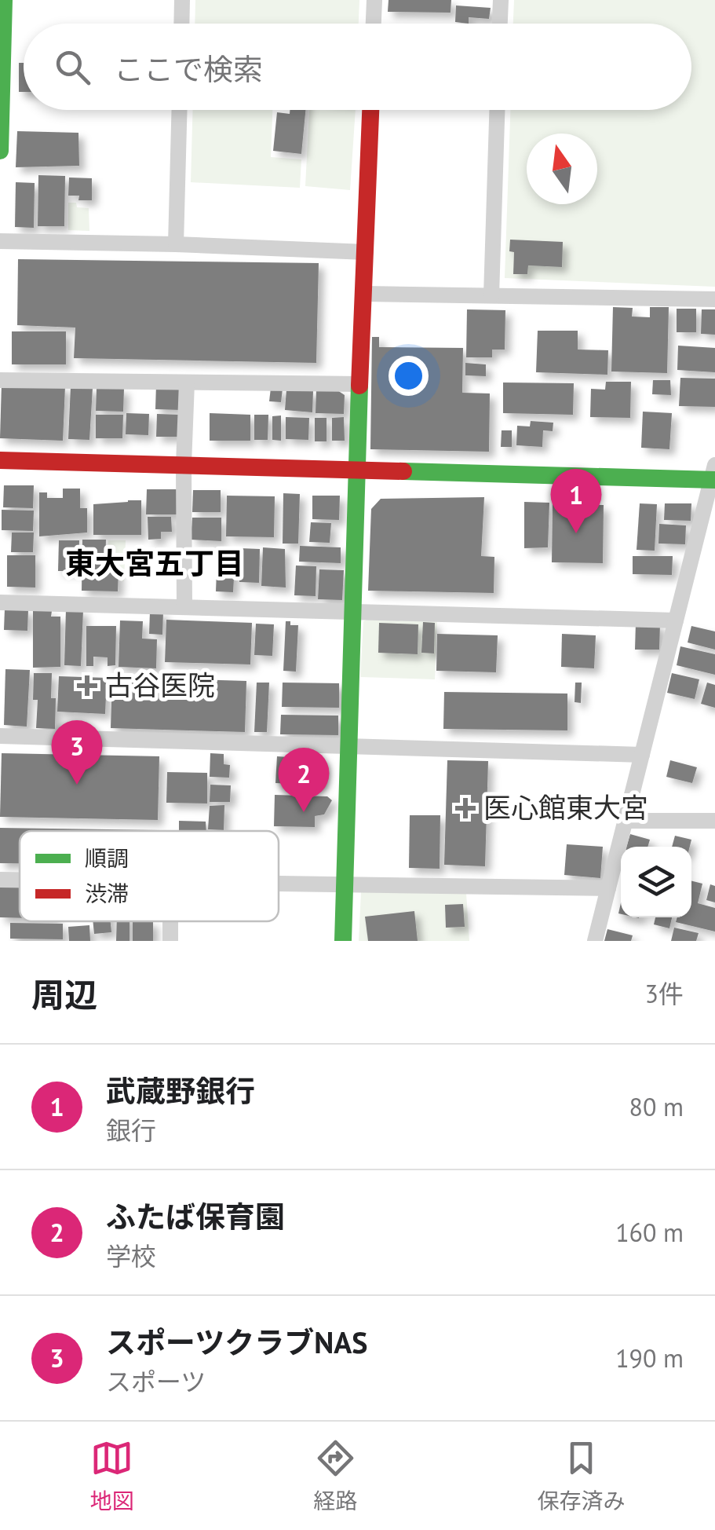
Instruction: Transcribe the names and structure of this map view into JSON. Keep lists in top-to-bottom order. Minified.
{"districts":["東大宮五丁目"],"places":{"health":["古谷医院","医心館東大宮"]},"legend":["順調","渋滞"],"north":"top","page":{"search":"ここで検索","pins":["1","3","2"],"heading":["周辺","3件"],"list":[{"mark":"1","name":"武蔵野銀行","note":"銀行","value":"80 m"},{"mark":"2","name":"ふたば保育園","note":"学校","value":"160 m"},{"mark":"3","name":"スポーツクラブNAS","note":"スポーツ","value":"190 m"}],"nav":["地図","経路","保存済み"]}}
